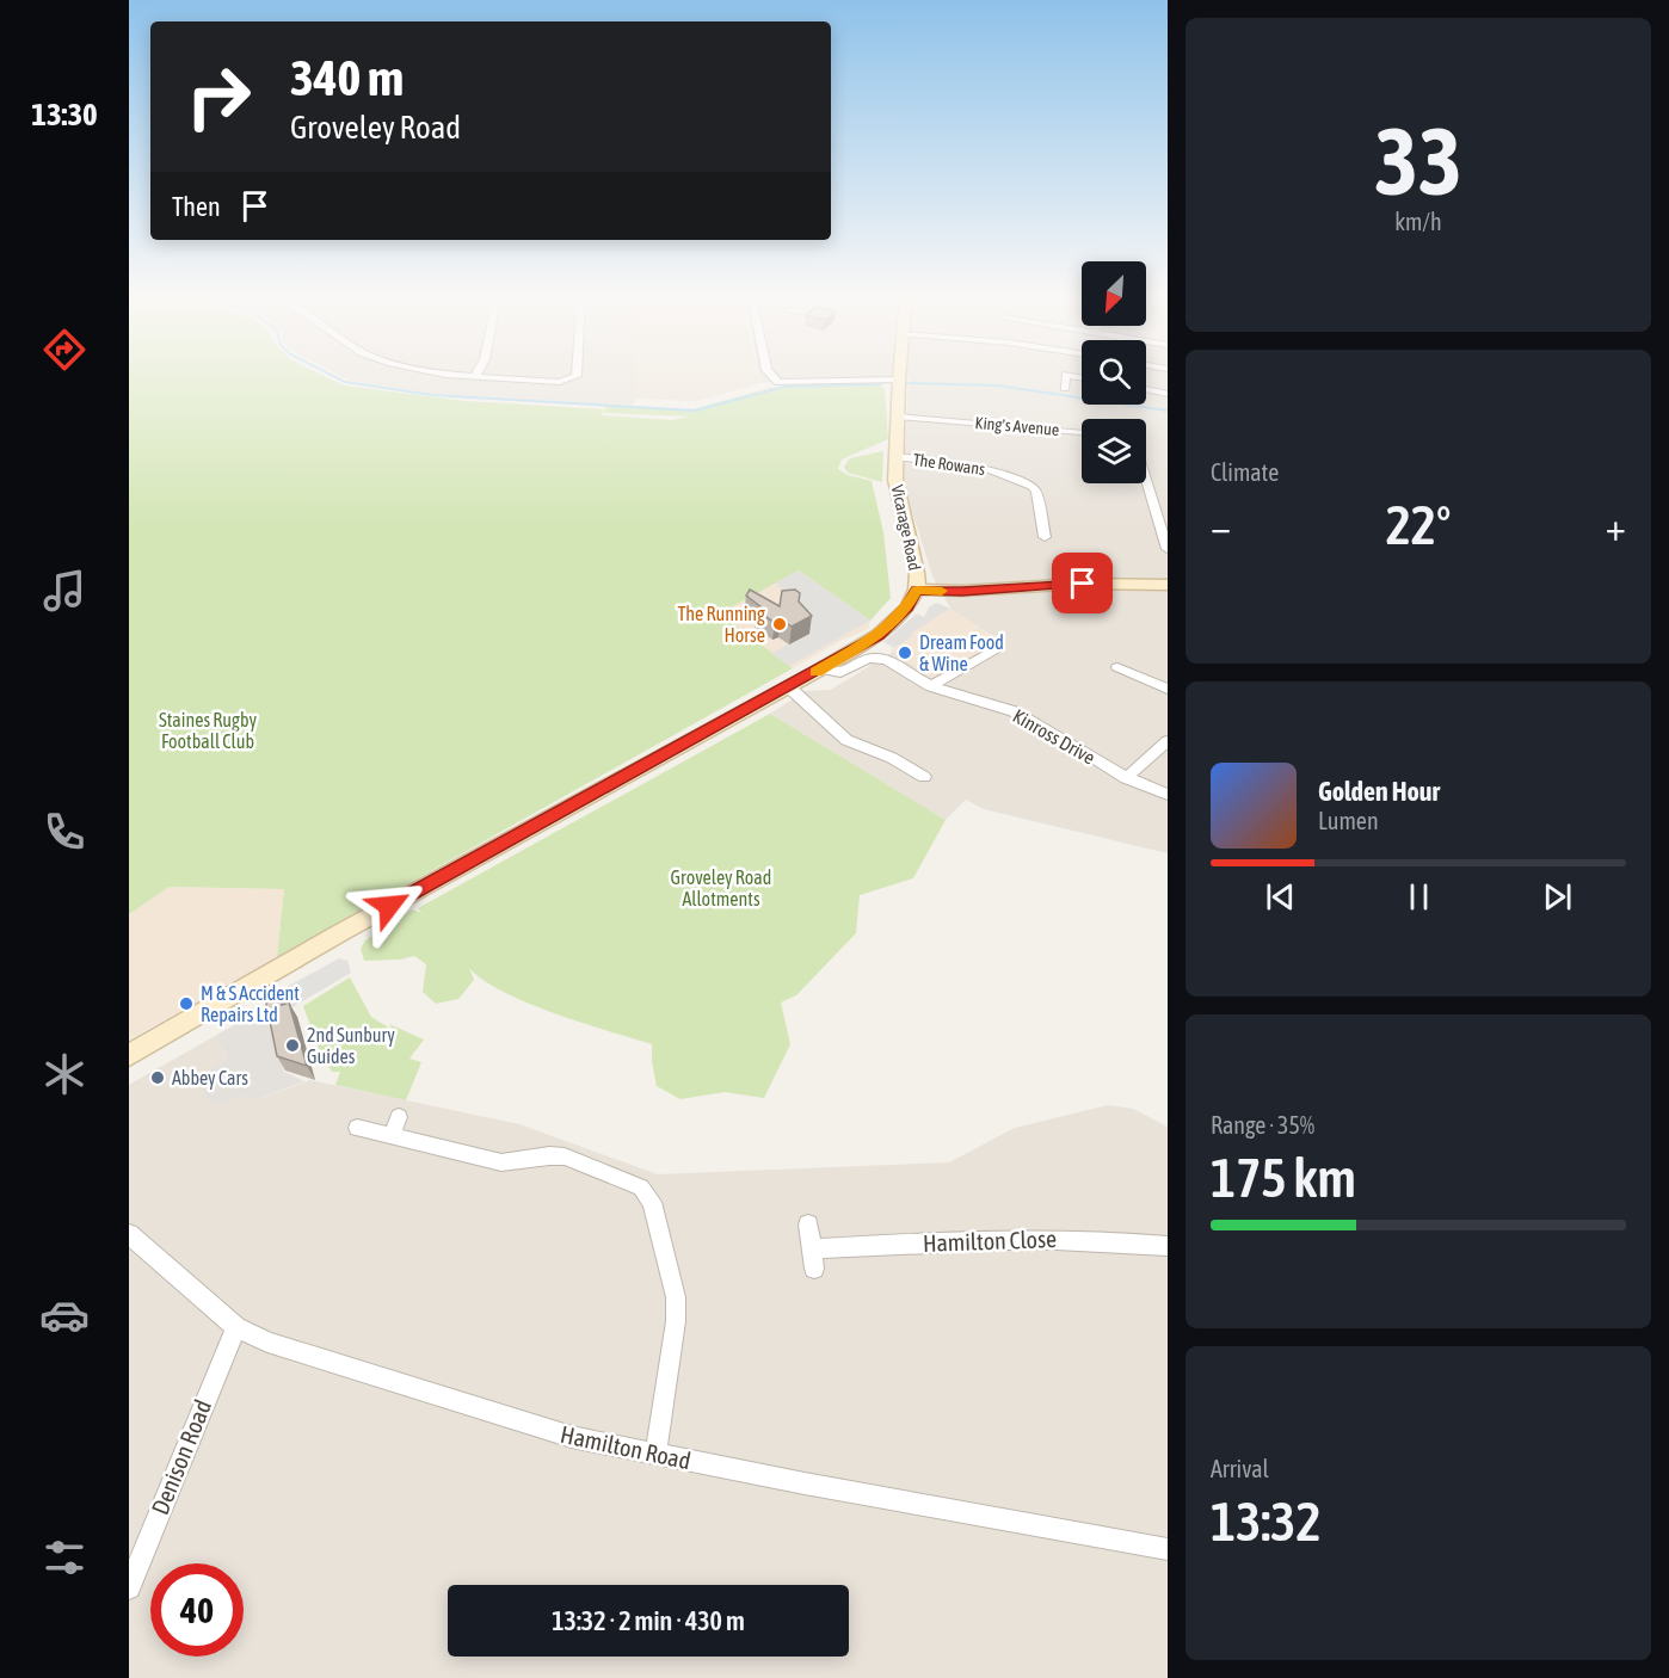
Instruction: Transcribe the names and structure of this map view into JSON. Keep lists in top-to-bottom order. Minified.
{"streets":{"street":["King's Avenue","The Rowans","Vicarage Road","Kinross Drive","Hamilton Close","Hamilton Road","Denison Road"]},"crossings":[["King's Avenue","Vicarage Road"],["The Rowans","Vicarage Road"],["Hamilton Road","Denison Road"]],"parks":["Staines Rugby Football Club","Groveley Road Allotments"],"places":["The Running Horse","Dream Food & Wine","M & S Accident Repairs Ltd","2nd Sunbury Guides","Abbey Cars"],"north":"bottom left","page":{"tabs":"13:30","tile":[["33","km/h"],"Climate",["Range · 35%","175 km"],["Arrival","13:32"]],"turn":["340 m","Groveley Road"],"then":"Then","heat":["−","22°","+"],"song":["Golden Hour","Lumen"],"limit":"40","trip":"13:32 · 2 min · 430 m"}}
